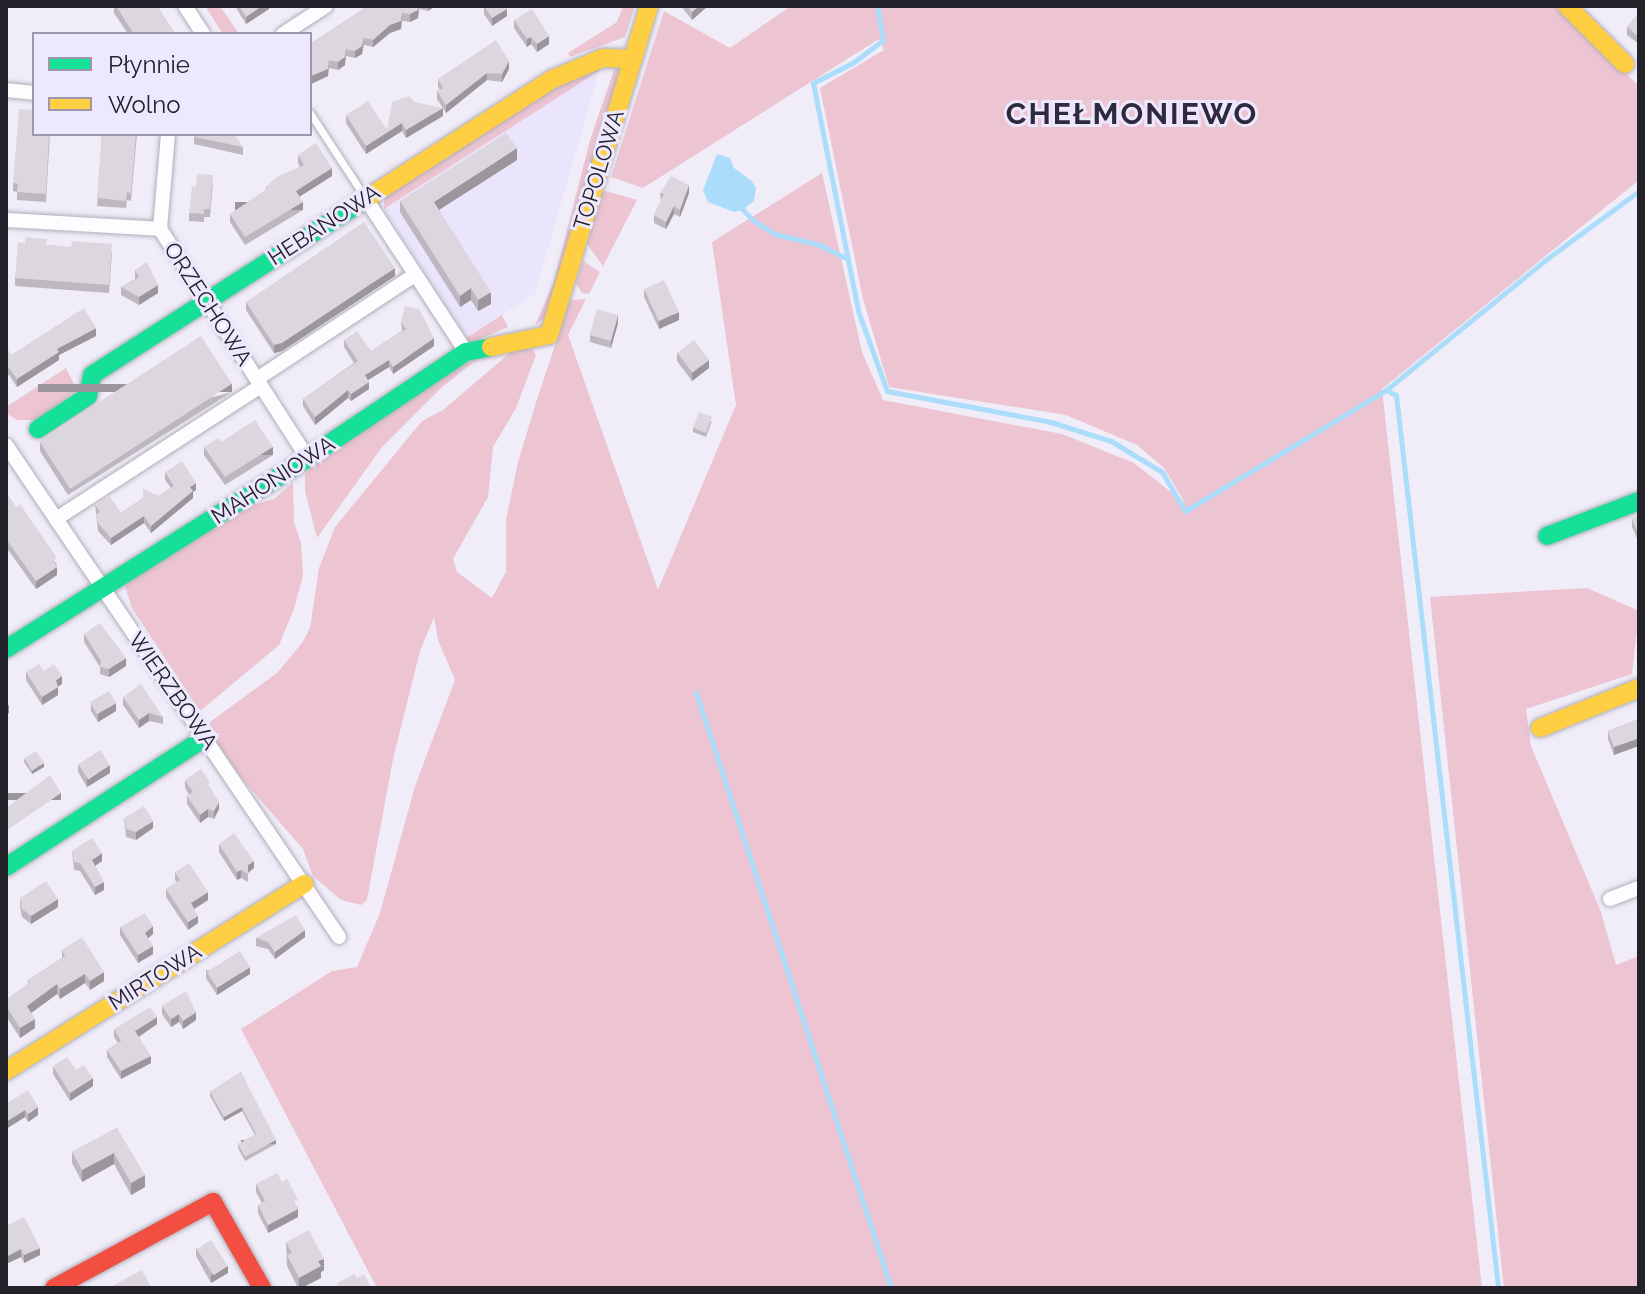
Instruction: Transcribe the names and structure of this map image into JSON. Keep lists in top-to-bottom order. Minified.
{"streets":{"street":["TOPOLOWA","HEBANOWA","ORZECHOWA","MAHONIOWA","WIERZBOWA","MIRTOWA"]},"crossings":[["TOPOLOWA","HEBANOWA"],["TOPOLOWA","MAHONIOWA"],["HEBANOWA","ORZECHOWA"],["ORZECHOWA","MAHONIOWA"],["MAHONIOWA","WIERZBOWA"],["WIERZBOWA","MIRTOWA"]],"districts":["CHEŁMONIEWO"],"legend":["Płynnie","Wolno"]}
